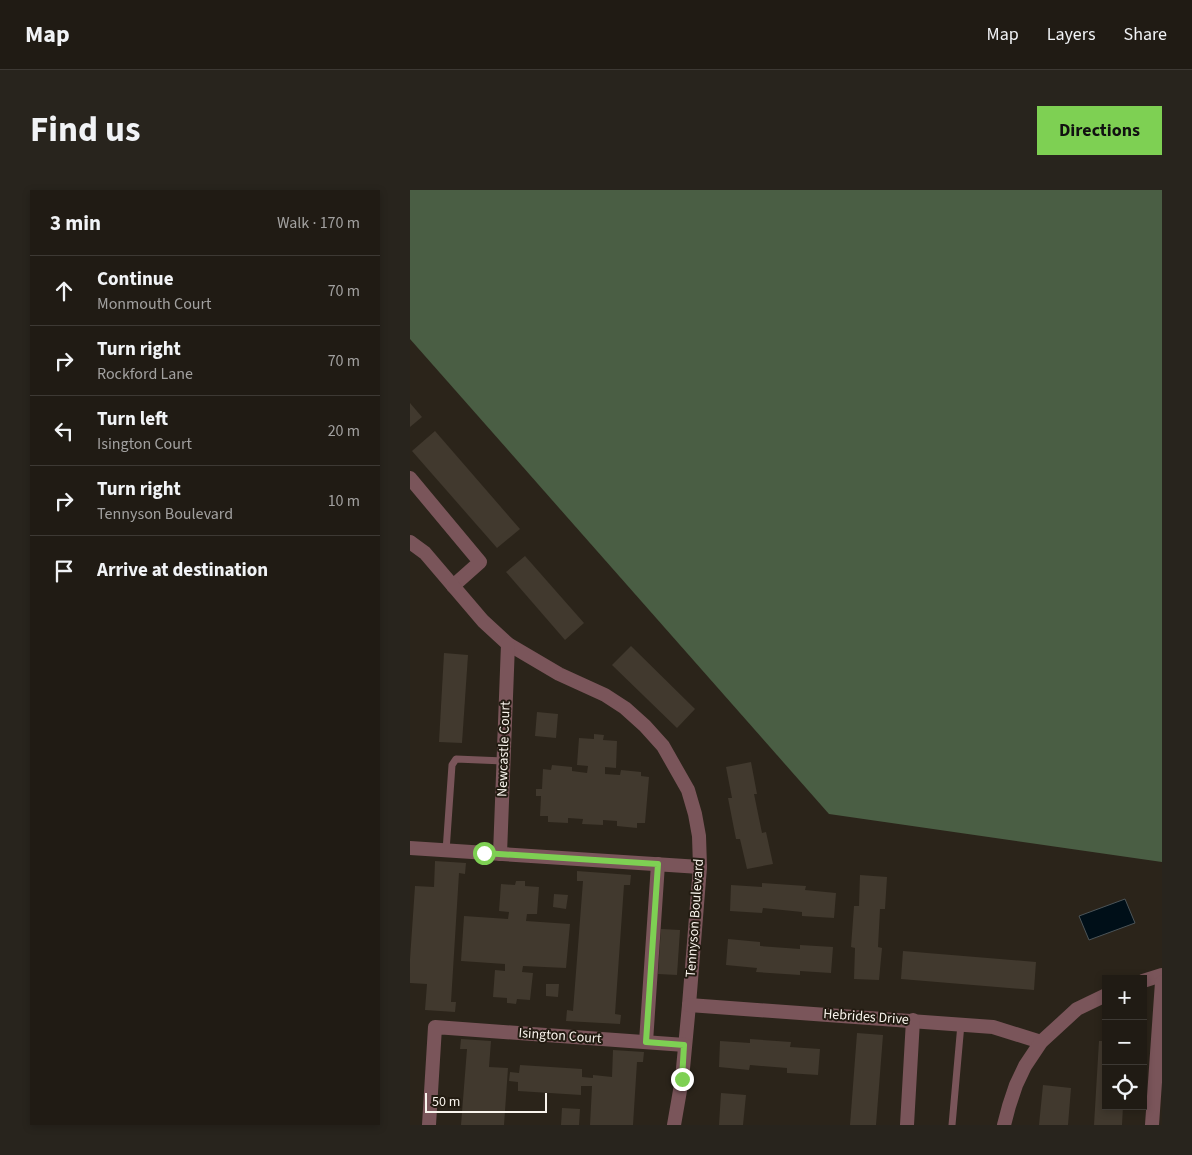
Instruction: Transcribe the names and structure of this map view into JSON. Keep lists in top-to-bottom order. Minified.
{"streets":{"street":["Newcastle Court","Tennyson Boulevard","Hebrides Drive","Isington Court"]},"crossings":[["Newcastle Court","Tennyson Boulevard"],["Tennyson Boulevard","Hebrides Drive"],["Tennyson Boulevard","Isington Court"]],"scale_bar":"50 m","page":{"header":"Map","nav":["Map","Layers","Share"],"title":"Find us","buttons":"Directions","heading":["3 min","Walk · 170 m"],"list":[["Continue","Monmouth Court","70 m"],["Turn right","Rockford Lane","70 m"],["Turn left","Isington Court","20 m"],["Turn right","Tennyson Boulevard","10 m"],"Arrive at destination"],"map_buttons":["+","−"],"scale":"50 m"}}
